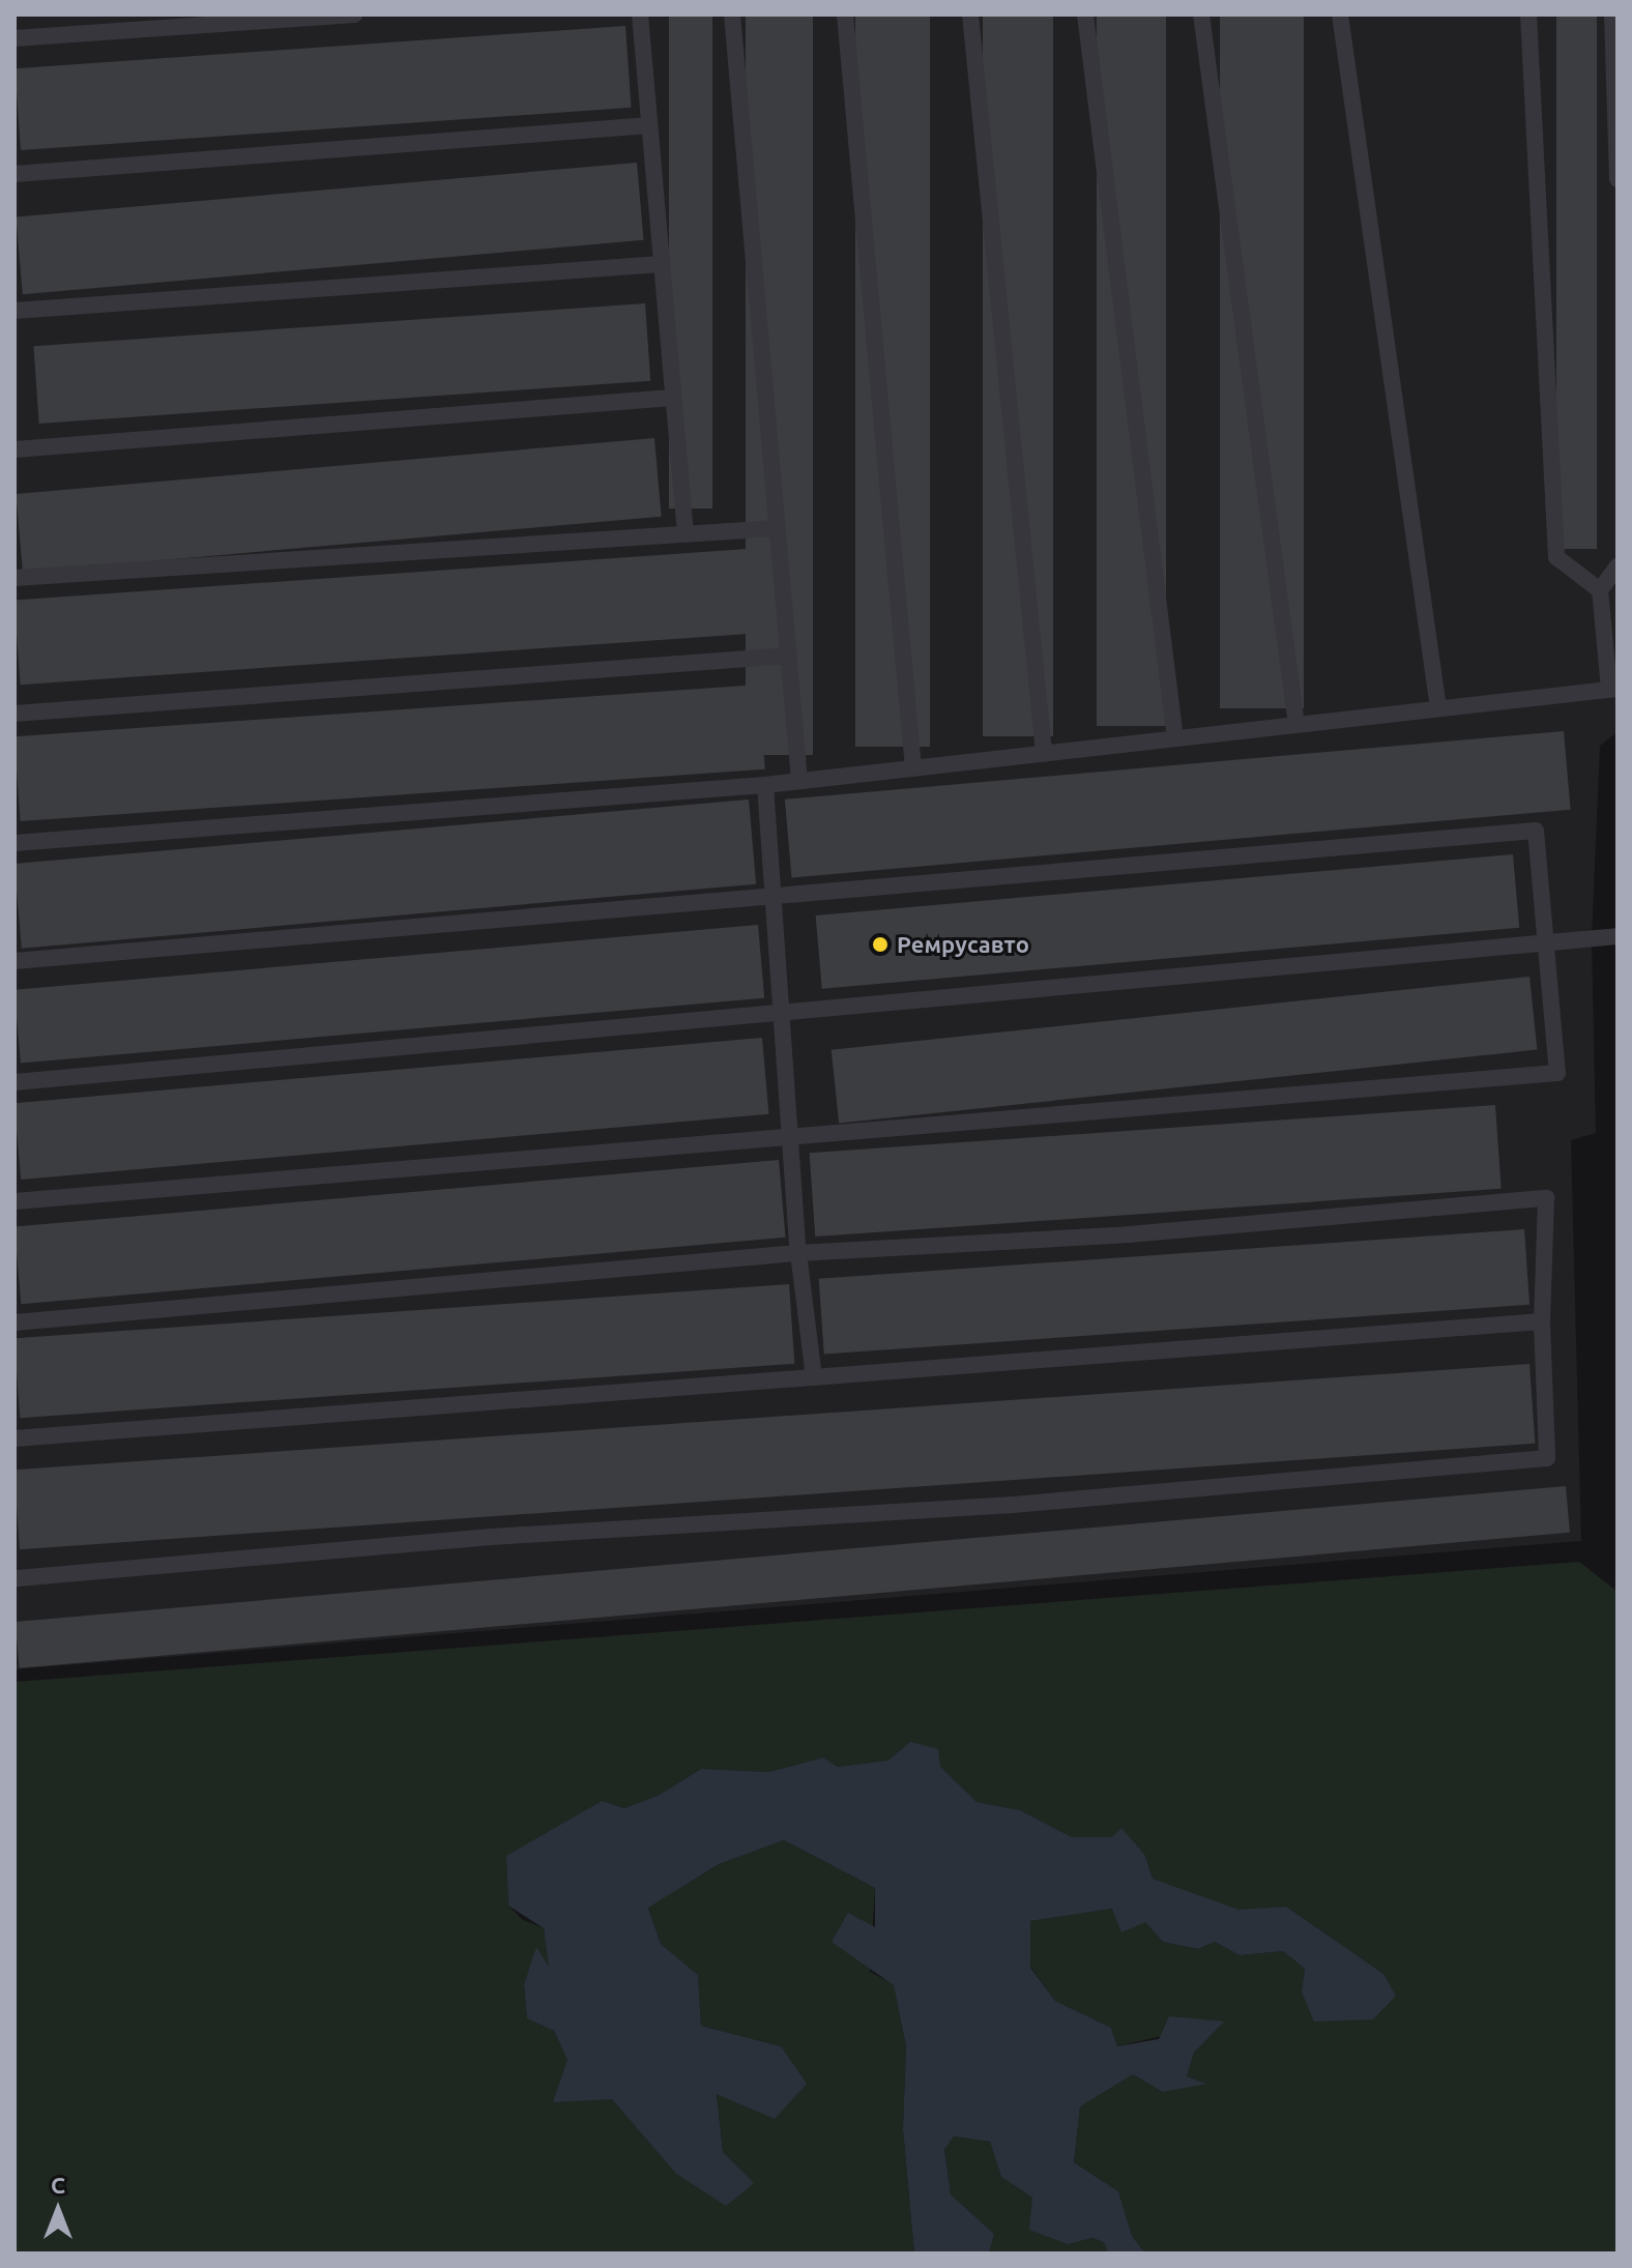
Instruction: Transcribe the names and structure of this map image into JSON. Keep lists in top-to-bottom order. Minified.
{"places":["Ремрусавто"],"north":"top"}
